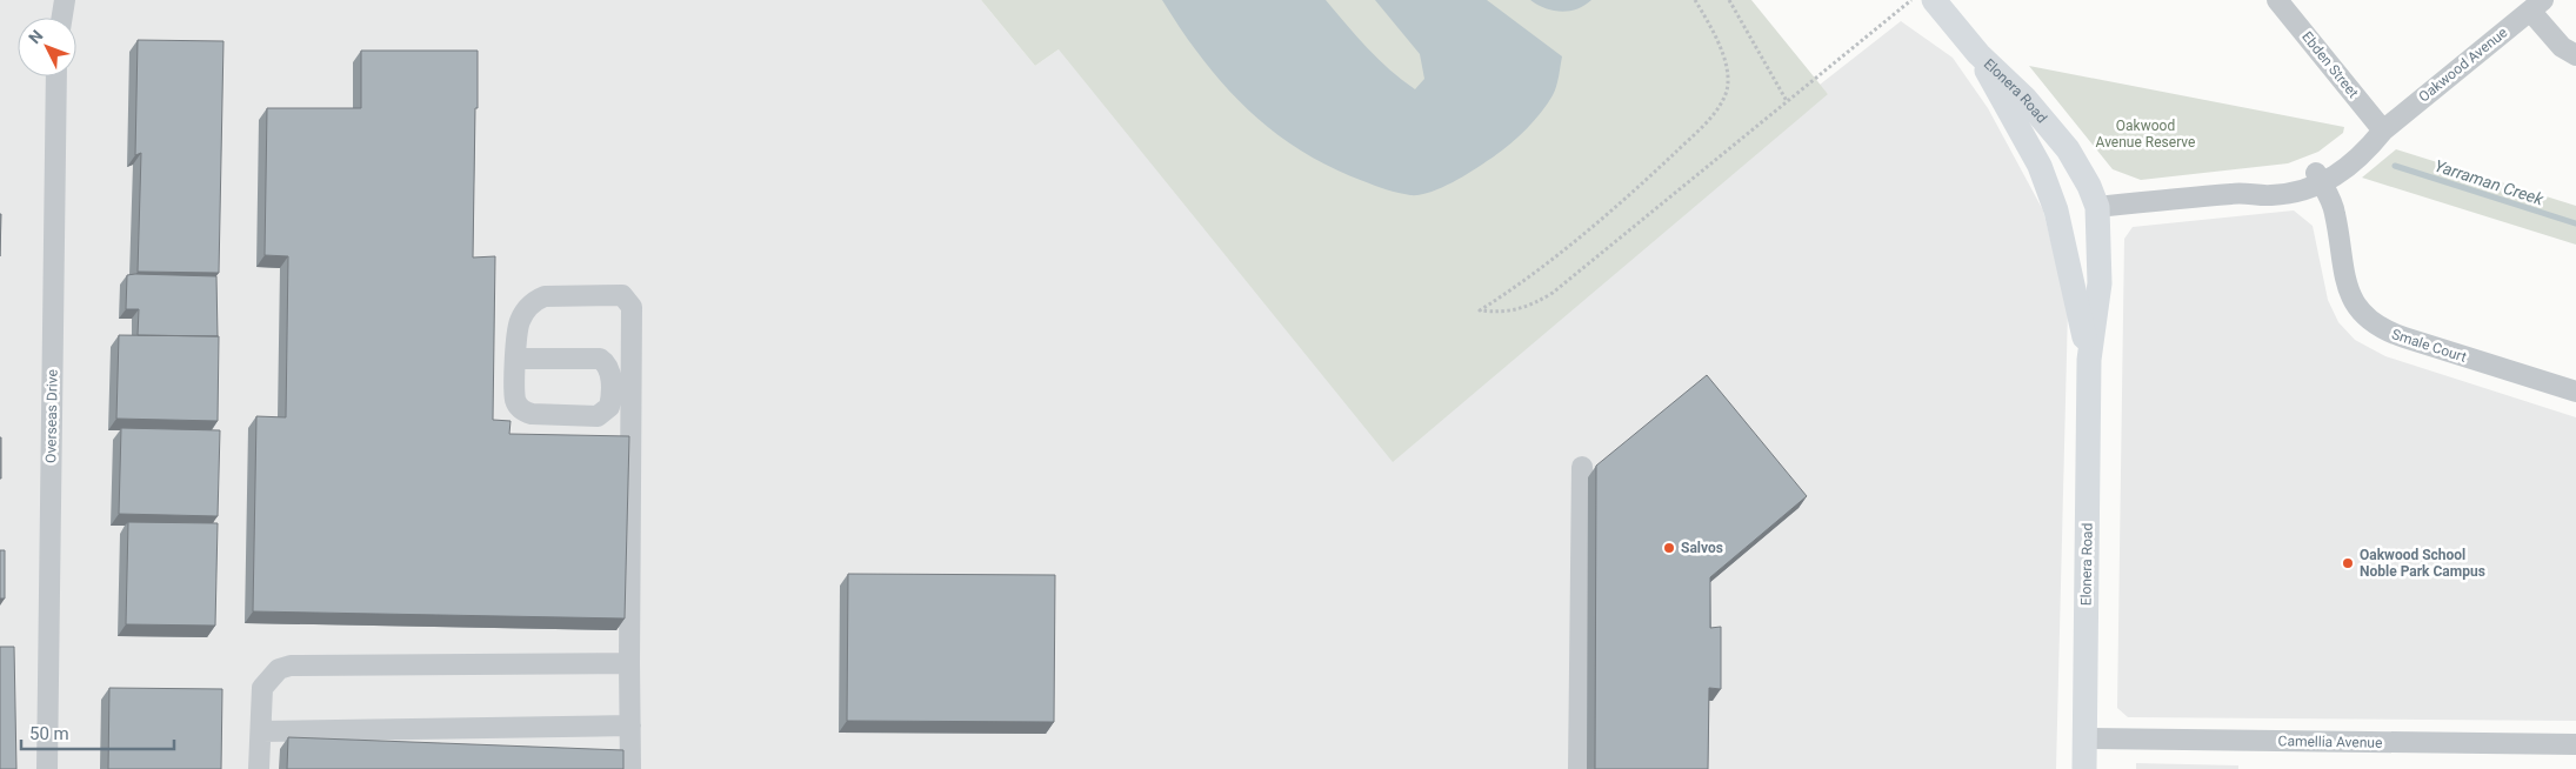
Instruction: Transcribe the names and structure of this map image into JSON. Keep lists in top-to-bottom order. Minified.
{"streets":{"main road":["Elonera Road"],"street":["Ebden Street","Oakwood Avenue","Smale Court","Overseas Drive","Camellia Avenue"]},"crossings":[["Ebden Street","Oakwood Avenue"],["Oakwood Avenue","Elonera Road"],["Oakwood Avenue","Smale Court"],["Elonera Road","Camellia Avenue"]],"water":["Yarraman Creek"],"parks":["Oakwood Avenue Reserve"],"places":["Salvos","Oakwood School Noble Park Campus"],"scale_bar":"50 m","north":"top left"}
